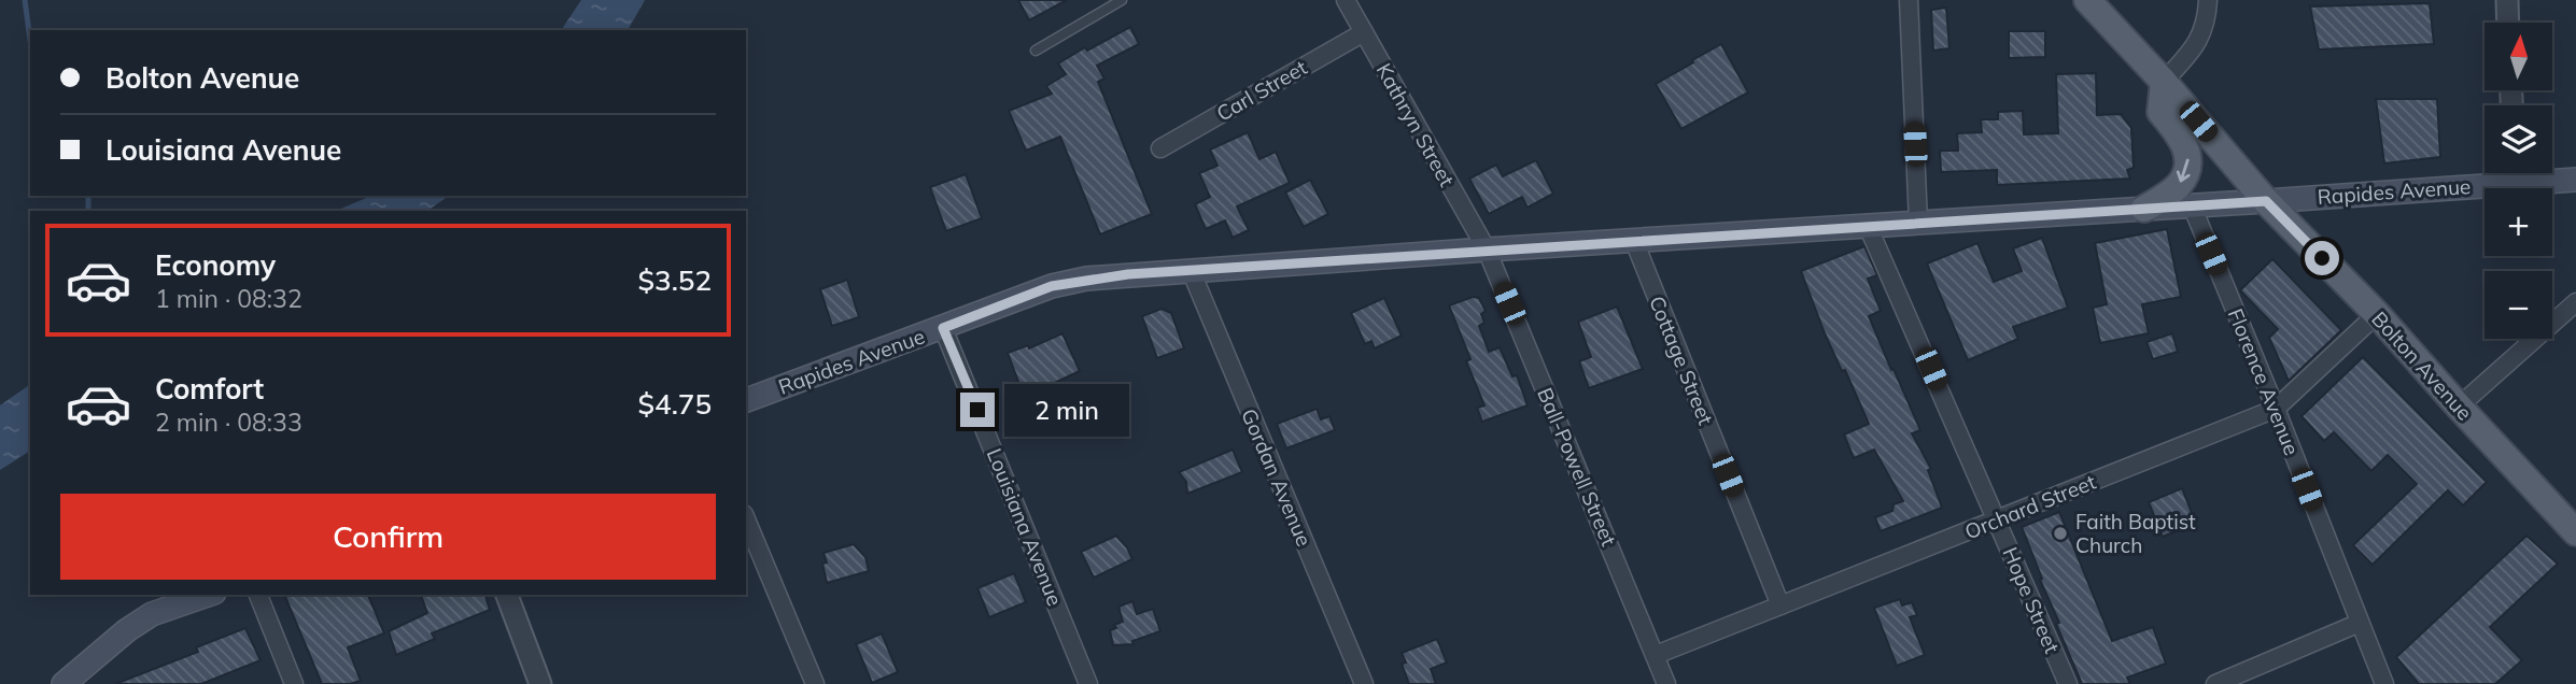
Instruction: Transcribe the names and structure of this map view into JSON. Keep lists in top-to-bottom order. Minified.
{"streets":{"main road":["Rapides Avenue","Bolton Avenue"],"street":["Carl Street","Kathryn Street","Cottage Street","Florence Avenue","Ball-Powell Street","Gordan Avenue","Orchard Street","Louisiana Avenue","Hope Street"]},"crossings":[["Carl Street","Kathryn Street"],["Kathryn Street","Rapides Avenue"],["Kathryn Street","Ball-Powell Street"],["Rapides Avenue","Cottage Street"],["Rapides Avenue","Bolton Avenue"],["Rapides Avenue","Florence Avenue"],["Rapides Avenue","Ball-Powell Street"],["Rapides Avenue","Gordan Avenue"],["Rapides Avenue","Louisiana Avenue"],["Rapides Avenue","Hope Street"],["Cottage Street","Orchard Street"],["Bolton Avenue","Orchard Street"],["Florence Avenue","Orchard Street"],["Ball-Powell Street","Orchard Street"],["Orchard Street","Hope Street"]],"places":["Faith Baptist Church"],"north":"top","page":{"map_buttons":["+","−"],"banner":["Bolton Avenue","Louisiana Avenue"],"list":[{"name":"Economy","note":"1 min · 08:32","value":"$3.52"},{"name":"Comfort","note":"2 min · 08:33","value":"$4.75"}],"bubble":"2 min","buttons":"Confirm"}}
